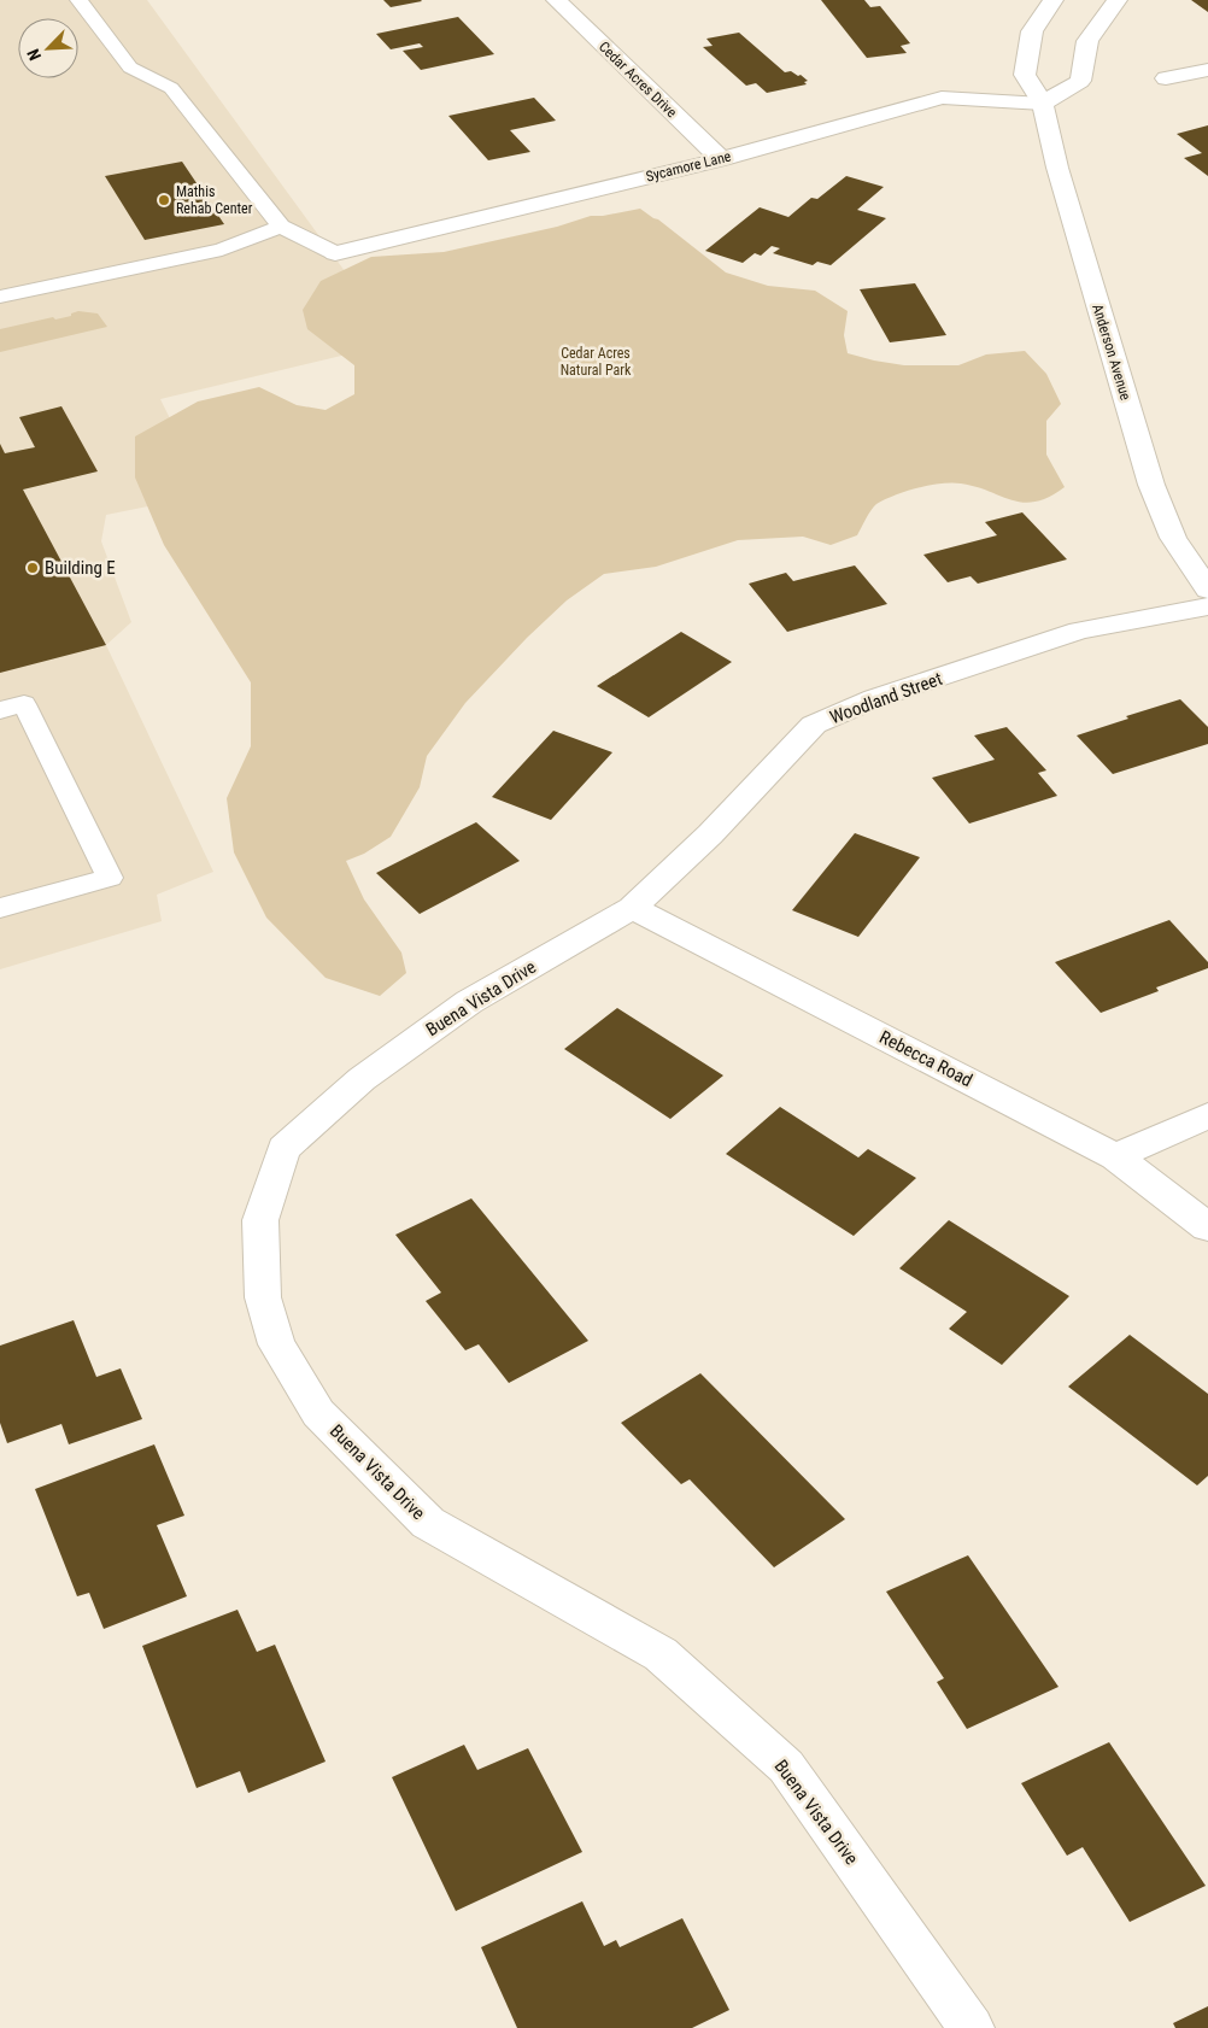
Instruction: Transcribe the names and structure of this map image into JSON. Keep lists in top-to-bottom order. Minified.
{"streets":{"street":["Cedar Acres Drive","Sycamore Lane","Anderson Avenue","Woodland Street","Buena Vista Drive","Rebecca Road"]},"crossings":[["Cedar Acres Drive","Sycamore Lane"],["Sycamore Lane","Anderson Avenue"],["Woodland Street","Buena Vista Drive"],["Woodland Street","Rebecca Road"],["Buena Vista Drive","Rebecca Road"]],"parks":["Cedar Acres Natural Park"],"places":["Mathis Rehab Center","Building E"],"north":"bottom left"}
